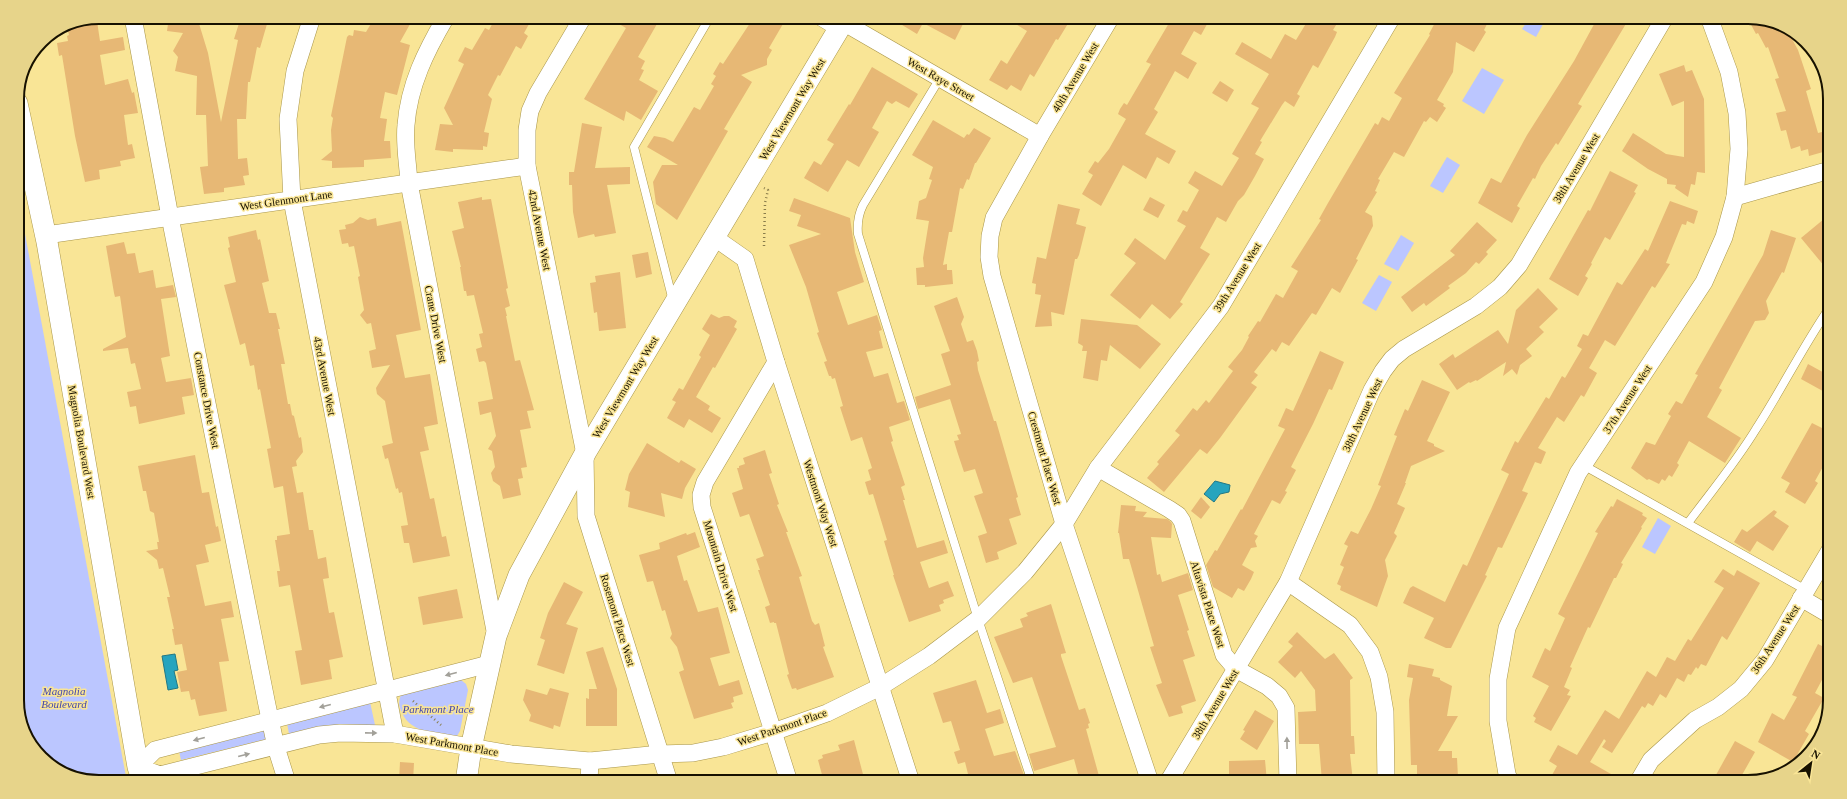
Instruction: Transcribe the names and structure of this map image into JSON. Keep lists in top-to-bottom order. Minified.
{"streets":{"street":["40th Avenue West","West Raye Street","West Viewmont Way West","38th Avenue West","West Glenmont Lane","42nd Avenue West","39th Avenue West","Crane Drive West","43rd Avenue West","37th Avenue West","Constance Drive West","Magnolia Boulevard West","Crestmont Place West","Westmont Way West","Mountain Drive West","Altavista Place West","Rosemont Place West","36th Avenue West","West Parkmont Place"]},"crossings":[["40th Avenue West","West Raye Street"],["40th Avenue West","Crestmont Place West"],["West Raye Street","West Viewmont Way West"],["West Raye Street","Crestmont Place West"],["West Viewmont Way West","42nd Avenue West"],["West Viewmont Way West","Crane Drive West"],["West Viewmont Way West","Westmont Way West"],["West Viewmont Way West","Rosemont Place West"],["West Viewmont Way West","West Parkmont Place"],["38th Avenue West","Altavista Place West"],["West Glenmont Lane","42nd Avenue West"],["West Glenmont Lane","Crane Drive West"],["West Glenmont Lane","43rd Avenue West"],["West Glenmont Lane","Constance Drive West"],["West Glenmont Lane","Magnolia Boulevard West"],["42nd Avenue West","Rosemont Place West"],["39th Avenue West","Crestmont Place West"],["39th Avenue West","Altavista Place West"],["39th Avenue West","West Parkmont Place"],["43rd Avenue West","West Parkmont Place"],["Constance Drive West","West Parkmont Place"],["Magnolia Boulevard West","West Parkmont Place"],["Crestmont Place West","West Parkmont Place"],["Westmont Way West","Mountain Drive West"],["Westmont Way West","West Parkmont Place"],["Mountain Drive West","West Parkmont Place"],["Rosemont Place West","West Parkmont Place"]],"parks":["Magnolia Boulevard","Parkmont Place"],"north":"top right"}
